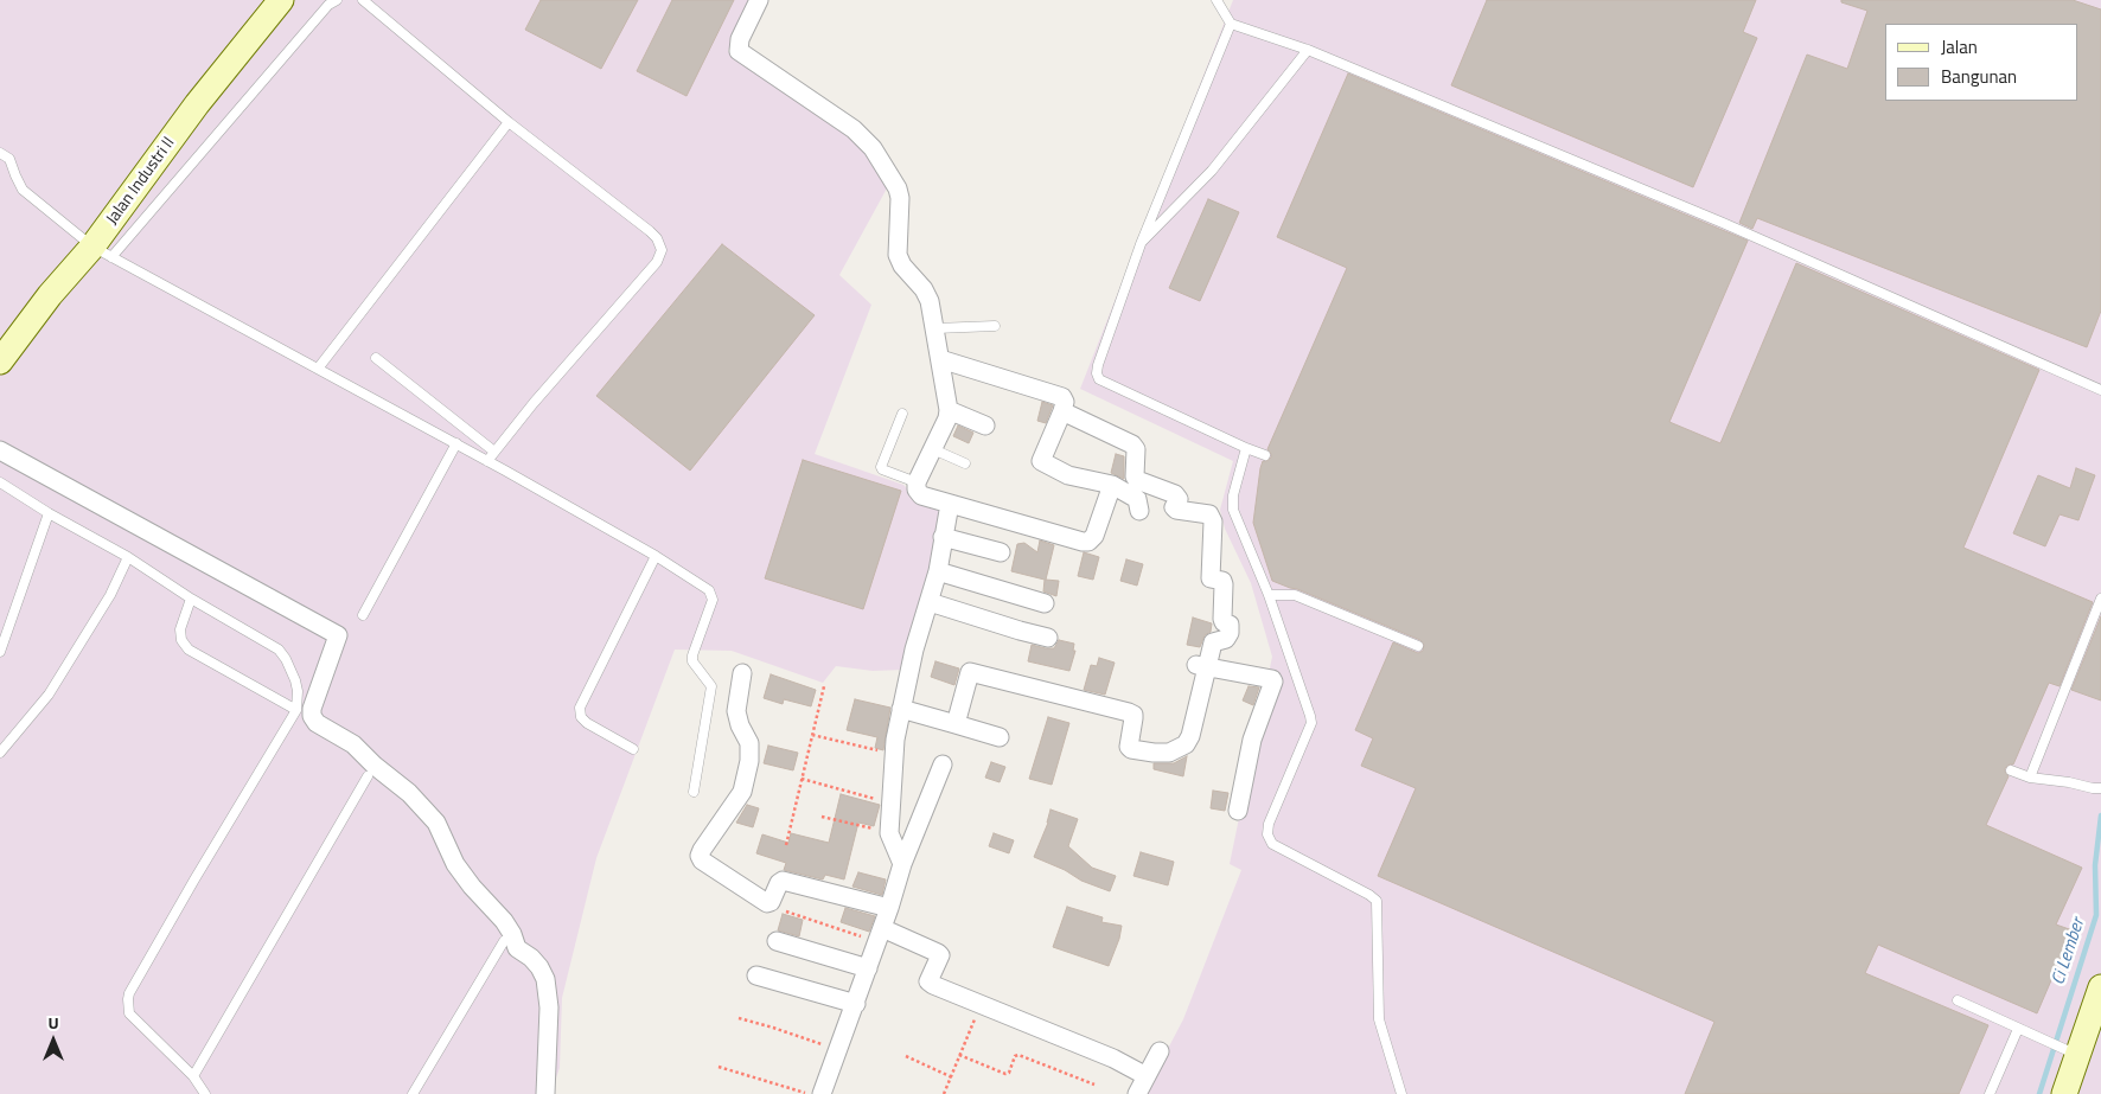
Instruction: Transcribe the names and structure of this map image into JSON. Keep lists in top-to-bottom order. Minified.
{"streets":{"main road":["Jalan Industri II"]},"water":["Ci Lember"],"legend":["Jalan","Bangunan"],"north":"top"}
